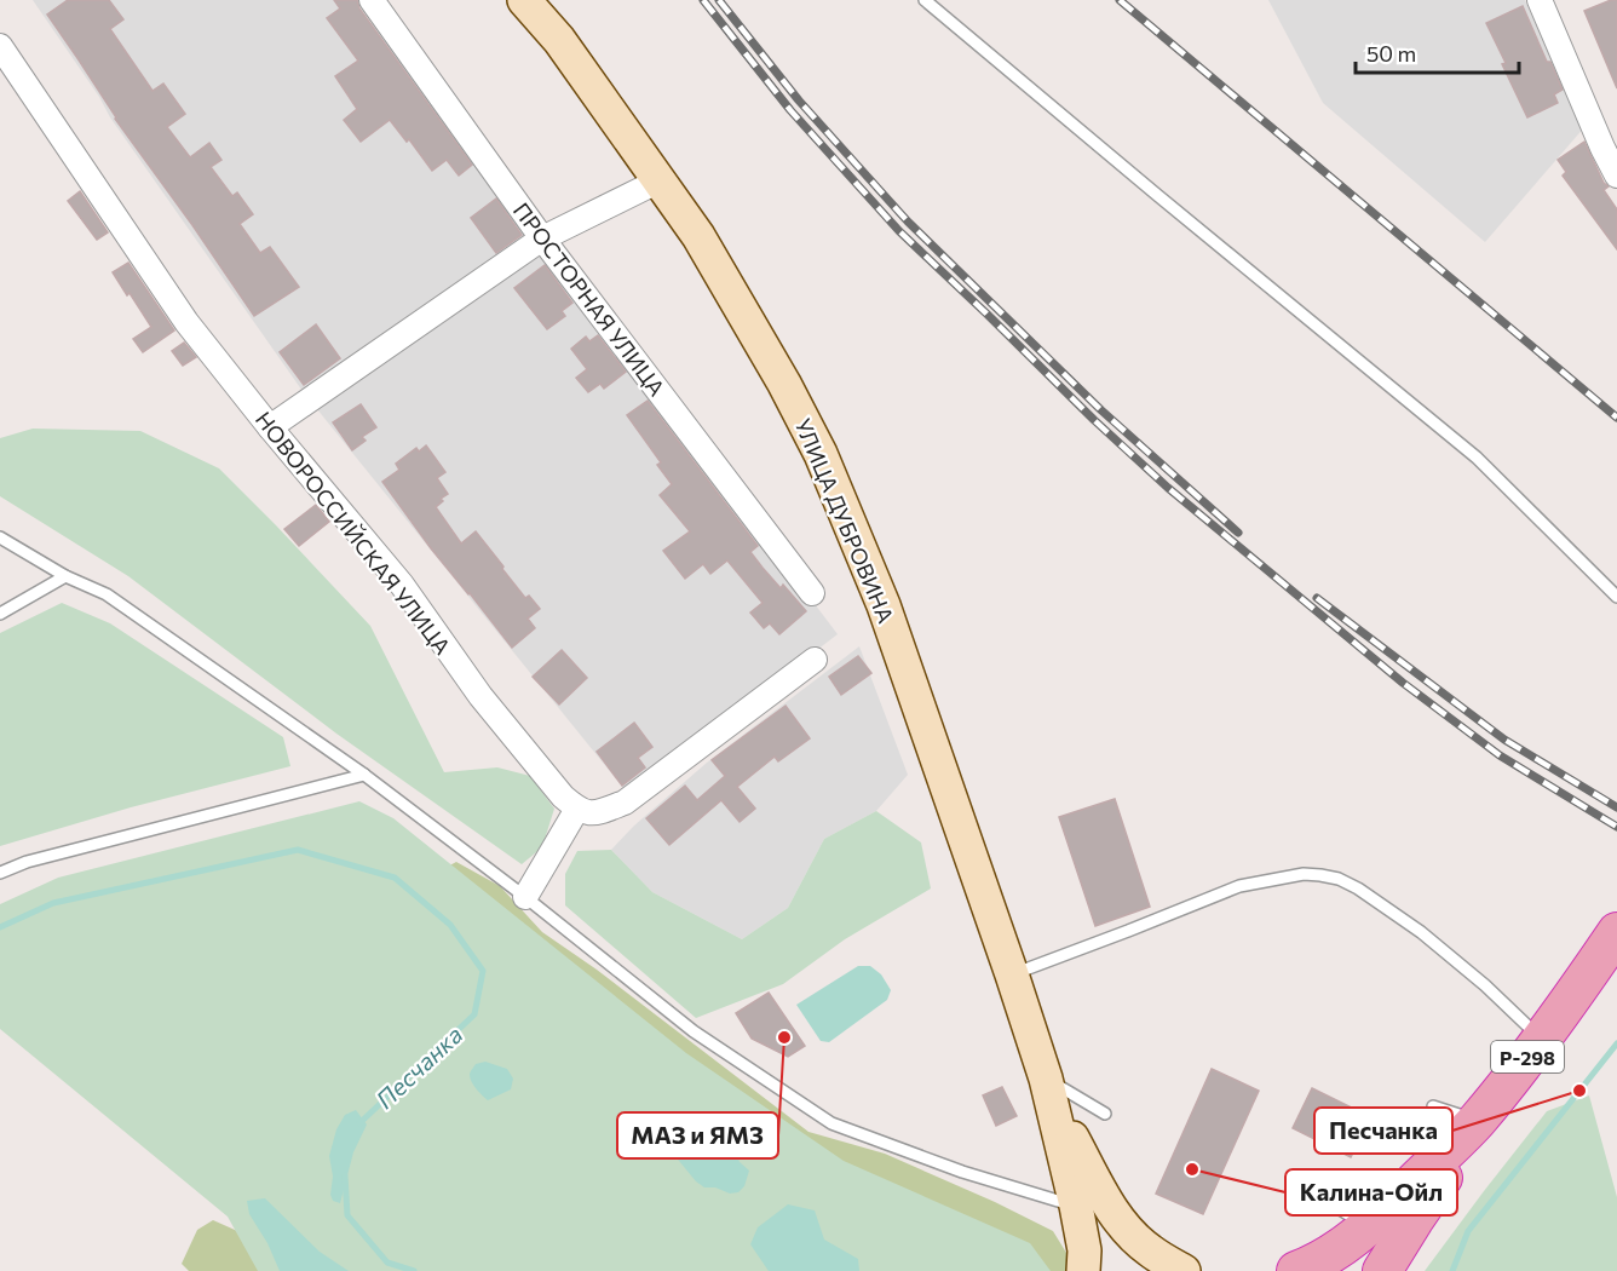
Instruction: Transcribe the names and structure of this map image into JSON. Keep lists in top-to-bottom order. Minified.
{"streets":{"highway":["Р-298"],"main road":["УЛИЦА ДУБРОВИНА"],"street":["ПРОСТОРНАЯ УЛИЦА","НОВОРОССИЙСКАЯ УЛИЦА"]},"water":["Песчанка"],"places":["МАЗ и ЯМЗ","Песчанка","Калина-Ойл"],"scale_bar":"50 m"}
